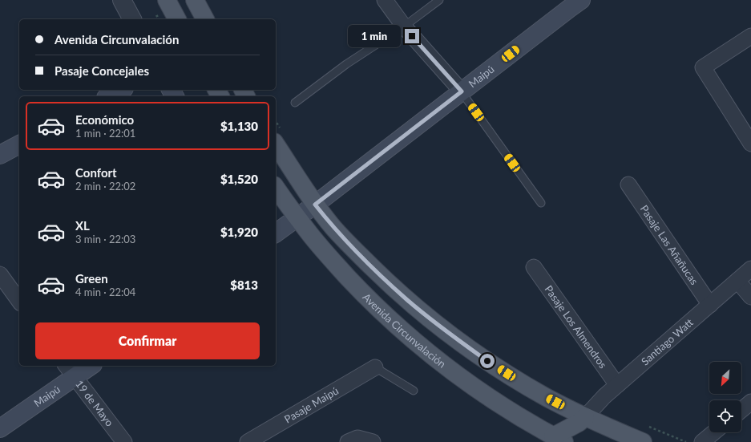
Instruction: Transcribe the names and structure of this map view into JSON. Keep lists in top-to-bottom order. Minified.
{"streets":{"main road":["Maipú","Avenida Circunvalación"],"street":["Pasaje Las Añañucas","Pasaje Los Almendros","Santiago Watt","19 de Mayo","Pasaje Maipú"]},"crossings":[["Maipú","Avenida Circunvalación"],["Maipú","19 de Mayo"],["Pasaje Las Añañucas","Santiago Watt"],["Pasaje Los Almendros","Santiago Watt"]],"north":"bottom left","page":{"banner":["Avenida Circunvalación","Pasaje Concejales"],"bubble":"1 min","list":[{"name":"Económico","note":"1 min · 22:01","value":"$1,130"},{"name":"Confort","note":"2 min · 22:02","value":"$1,520"},{"name":"XL","note":"3 min · 22:03","value":"$1,920"},{"name":"Green","note":"4 min · 22:04","value":"$813"}],"buttons":"Confirmar"}}
